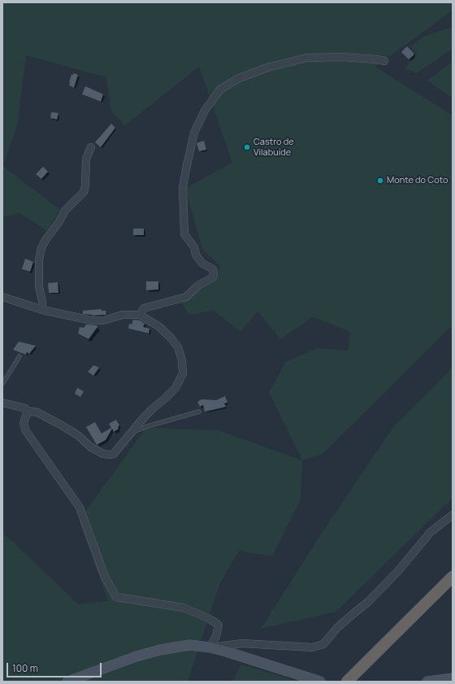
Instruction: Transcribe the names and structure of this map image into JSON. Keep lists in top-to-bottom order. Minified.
{"places":["Castro de Vilabuíde","Monte do Coto"],"scale_bar":"100 m"}
